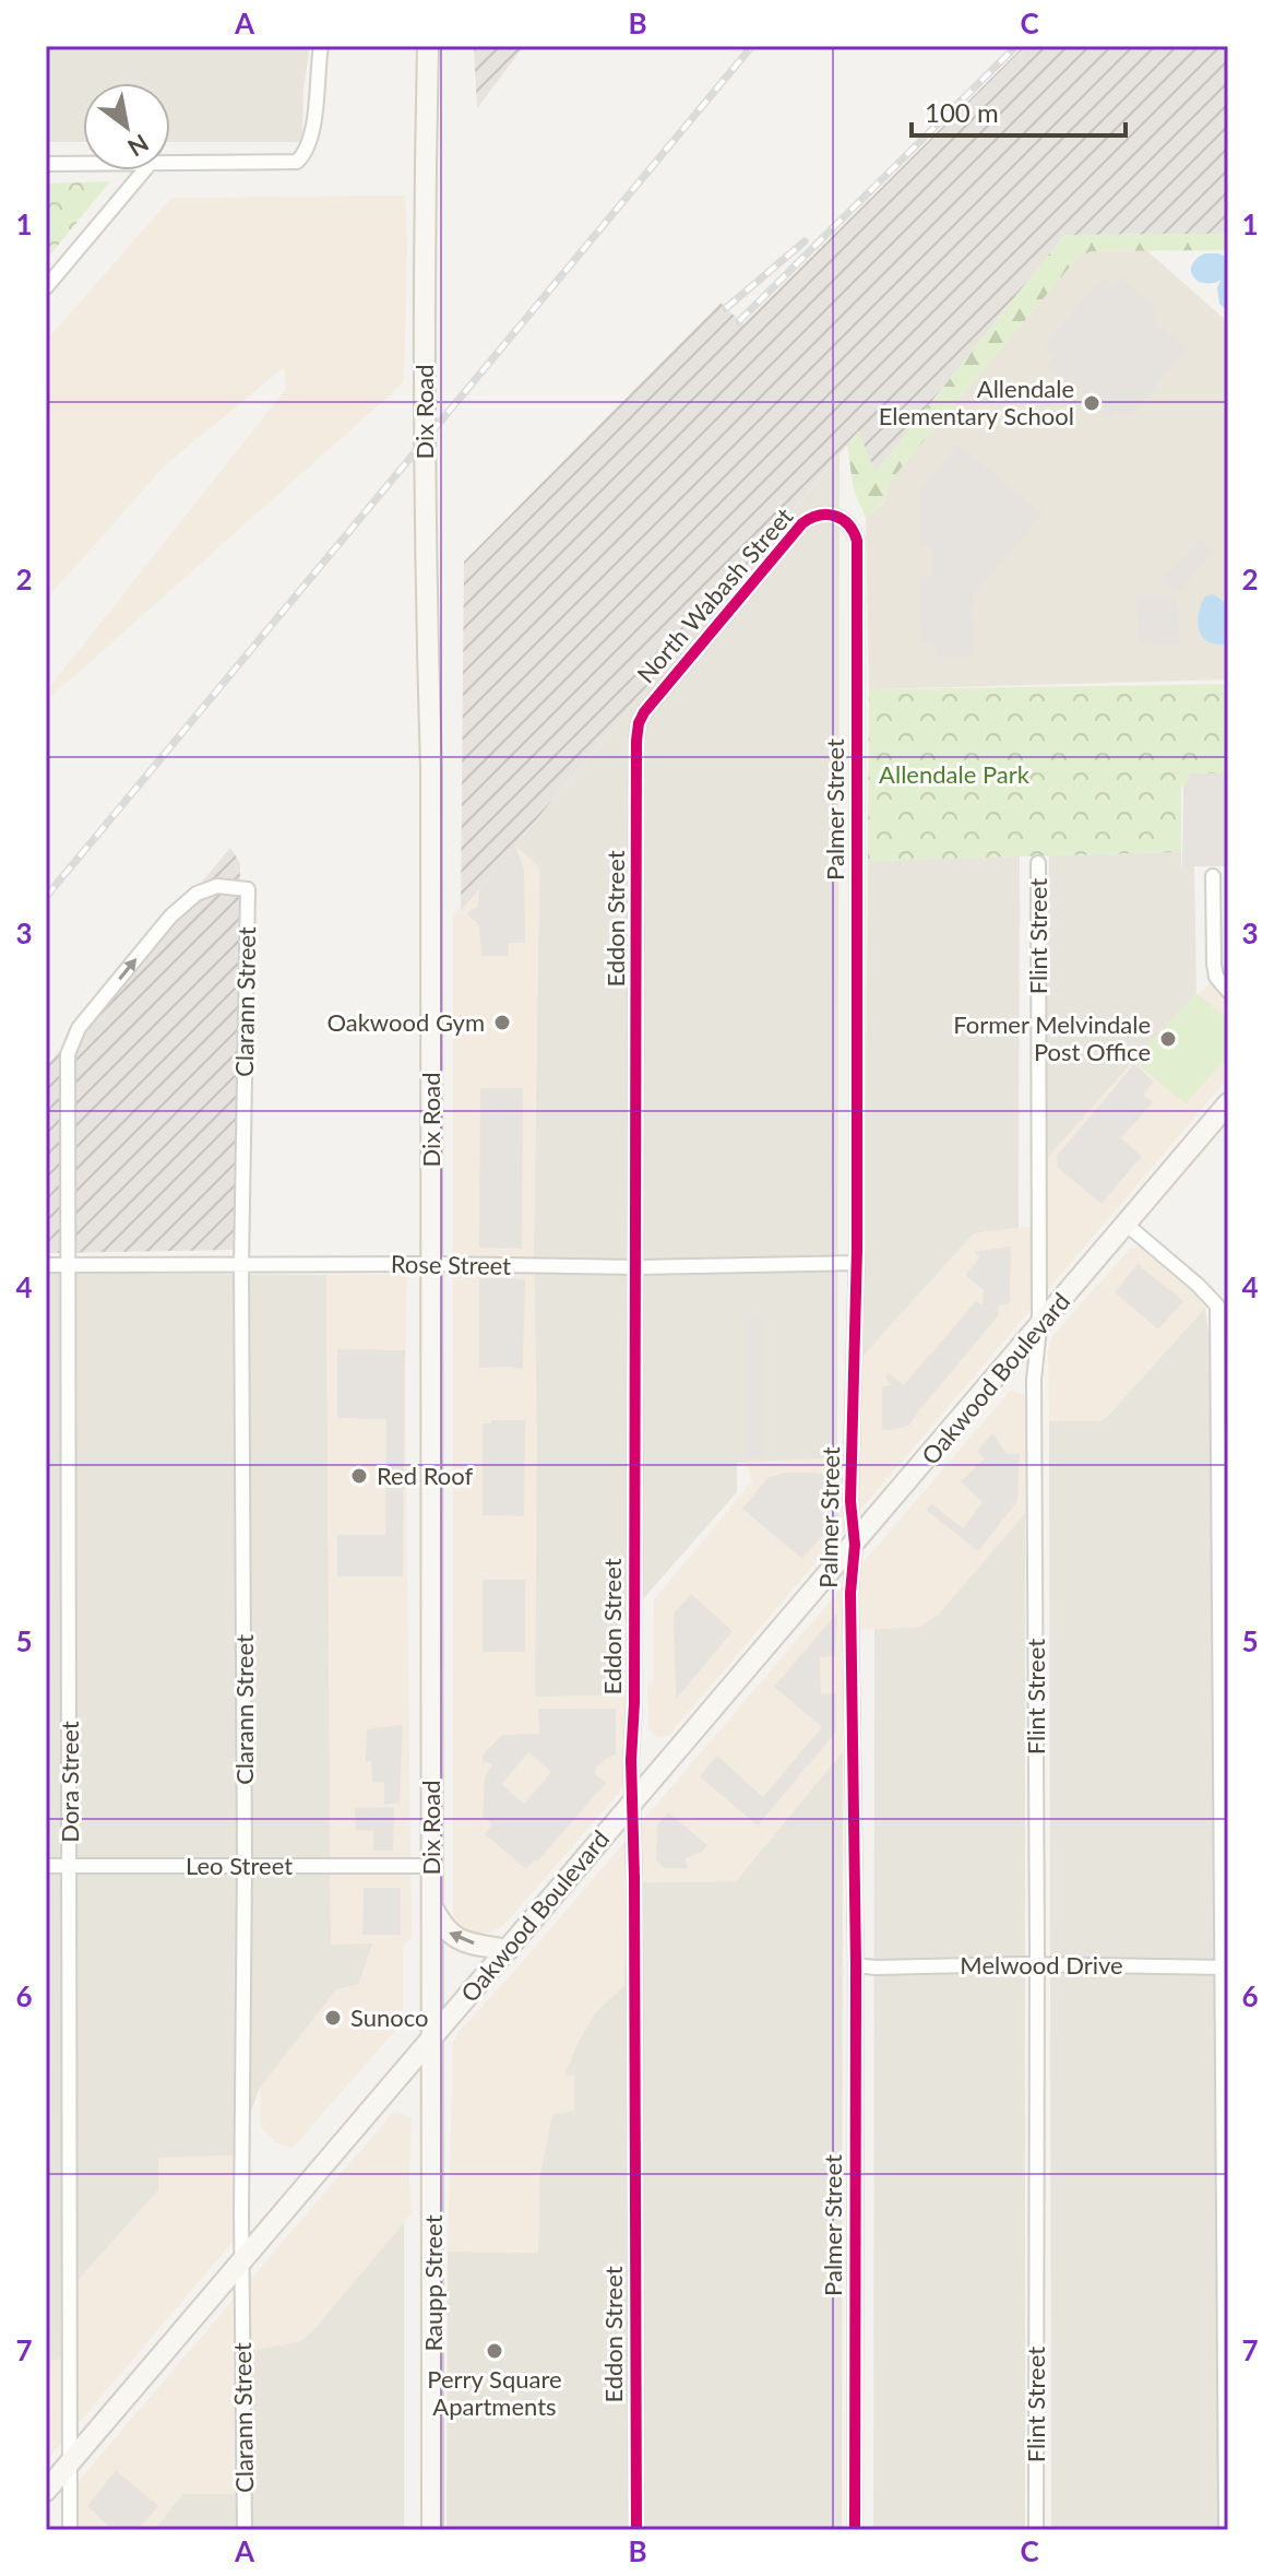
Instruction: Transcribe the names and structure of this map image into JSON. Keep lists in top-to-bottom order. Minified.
{"streets":{"main road":["Dix Road","Oakwood Boulevard","Raupp Street"],"street":["North Wabash Street","Palmer Street","Eddon Street","Flint Street","Clarann Street","Rose Street","Dora Street","Leo Street","Melwood Drive"]},"crossings":[["Dix Road","Rose Street"],["Dix Road","Oakwood Boulevard"],["Dix Road","Leo Street"],["Dix Road","Raupp Street"],["North Wabash Street","Palmer Street"],["North Wabash Street","Eddon Street"],["Palmer Street","Rose Street"],["Palmer Street","Oakwood Boulevard"],["Palmer Street","Melwood Drive"],["Eddon Street","Rose Street"],["Eddon Street","Oakwood Boulevard"],["Flint Street","Oakwood Boulevard"],["Flint Street","Melwood Drive"],["Clarann Street","Rose Street"],["Clarann Street","Oakwood Boulevard"],["Clarann Street","Dora Street"],["Clarann Street","Leo Street"],["Rose Street","Dora Street"],["Oakwood Boulevard","Dora Street"],["Oakwood Boulevard","Raupp Street"],["Dora Street","Leo Street"]],"parks":["Allendale Park"],"places":["Allendale Elementary School","Oakwood Gym","Former Melvindale Post Office","Red Roof","Sunoco","Perry Square Apartments"],"scale_bar":"100 m","north":"bottom right","grid":{"columns":["A","B","C"],"rows":["1","2","3","4","5","6","7"]}}
